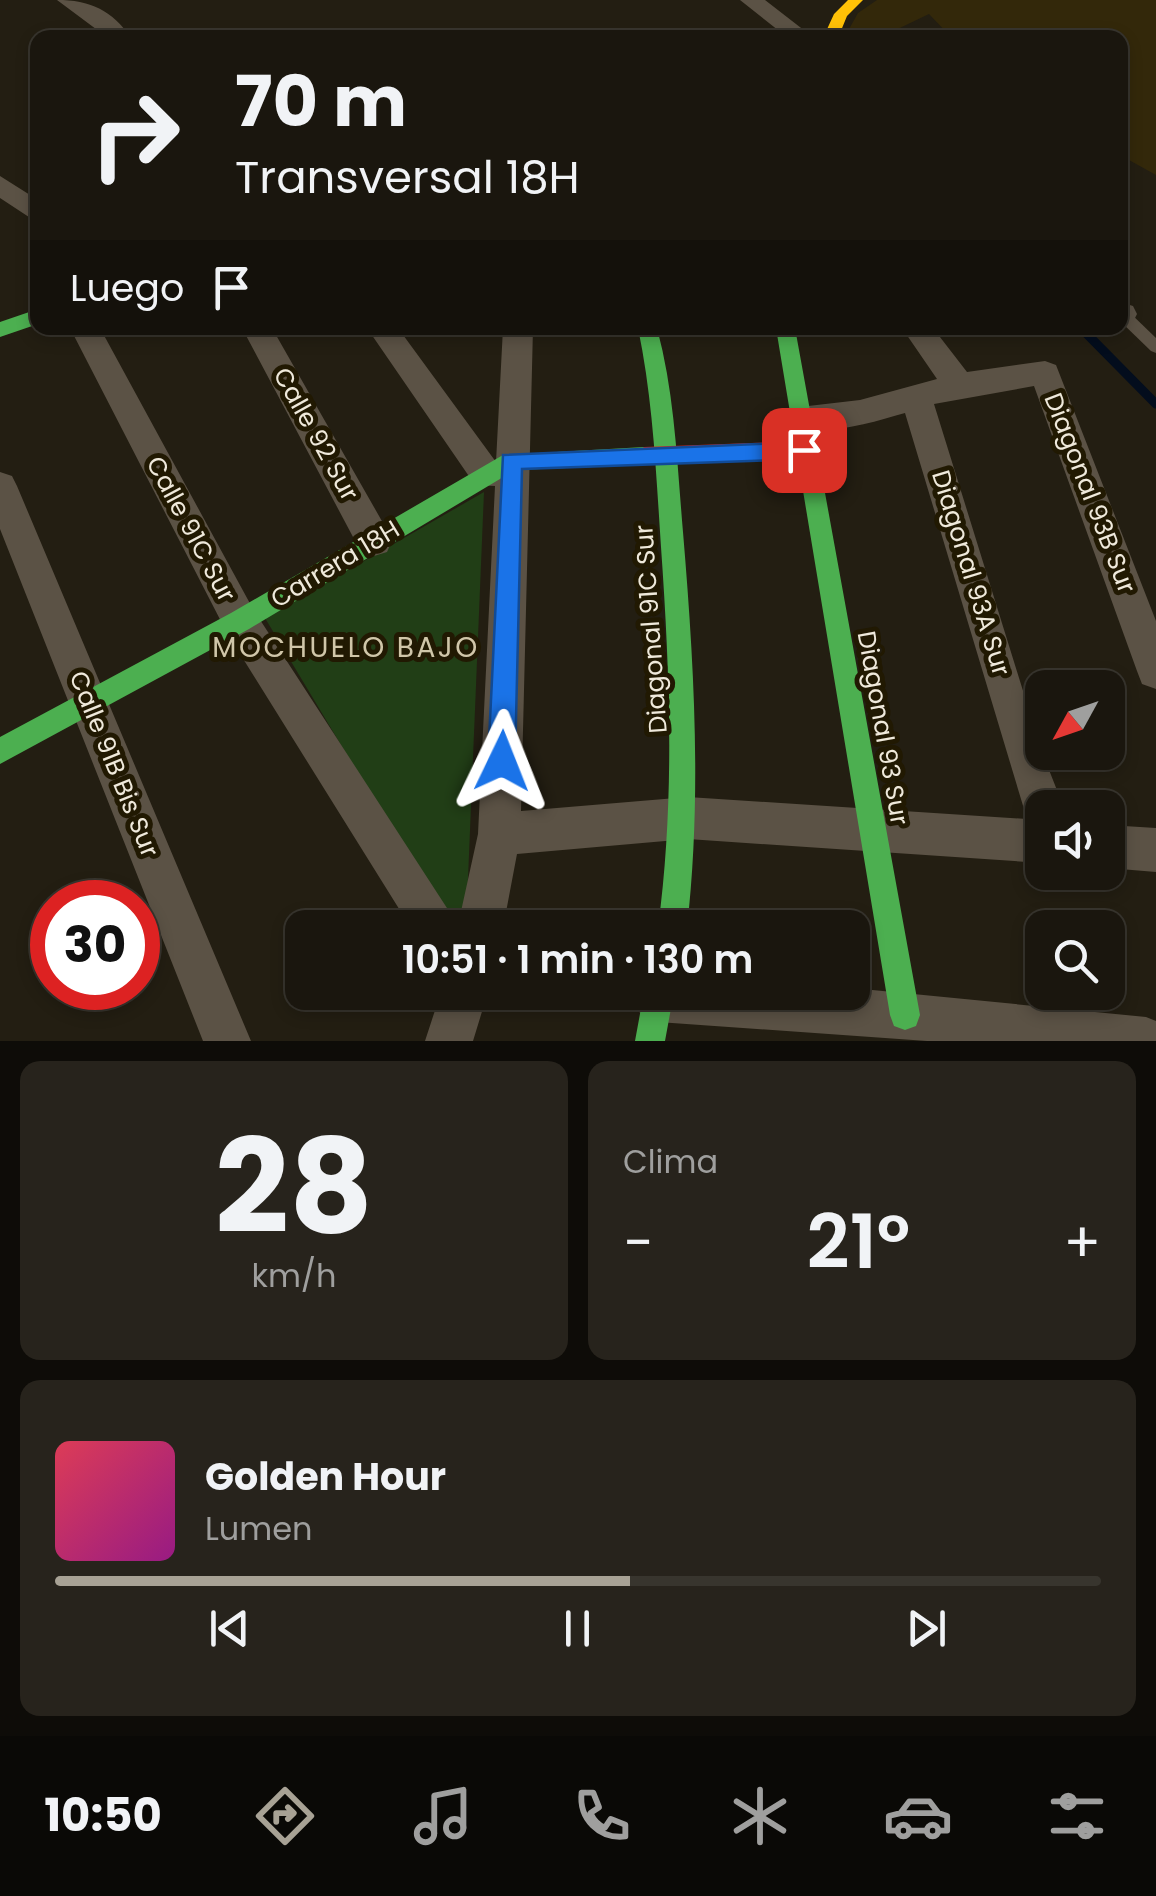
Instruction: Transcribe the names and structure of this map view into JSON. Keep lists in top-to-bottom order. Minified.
{"streets":{"street":["Calle 92 Sur","Diagonal 93B Sur","Calle 91C Sur","Carrera 18H","Diagonal 93A Sur","Diagonal 91C Sur","Diagonal 93 Sur","Calle 91B Bis Sur"]},"crossings":[["Calle 92 Sur","Carrera 18H"],["Calle 91C Sur","Carrera 18H"],["Carrera 18H","Calle 91B Bis Sur"]],"districts":["MOCHUELO BAJO"],"north":"bottom left","page":{"turn":["70 m","Transversal 18H"],"then":"Luego","limit":"30","trip":"10:51 · 1 min · 130 m","tile":[["28","km/h"],"Clima"],"heat":["−","21°","+"],"song":["Golden Hour","Lumen"],"tabs":"10:50"}}
